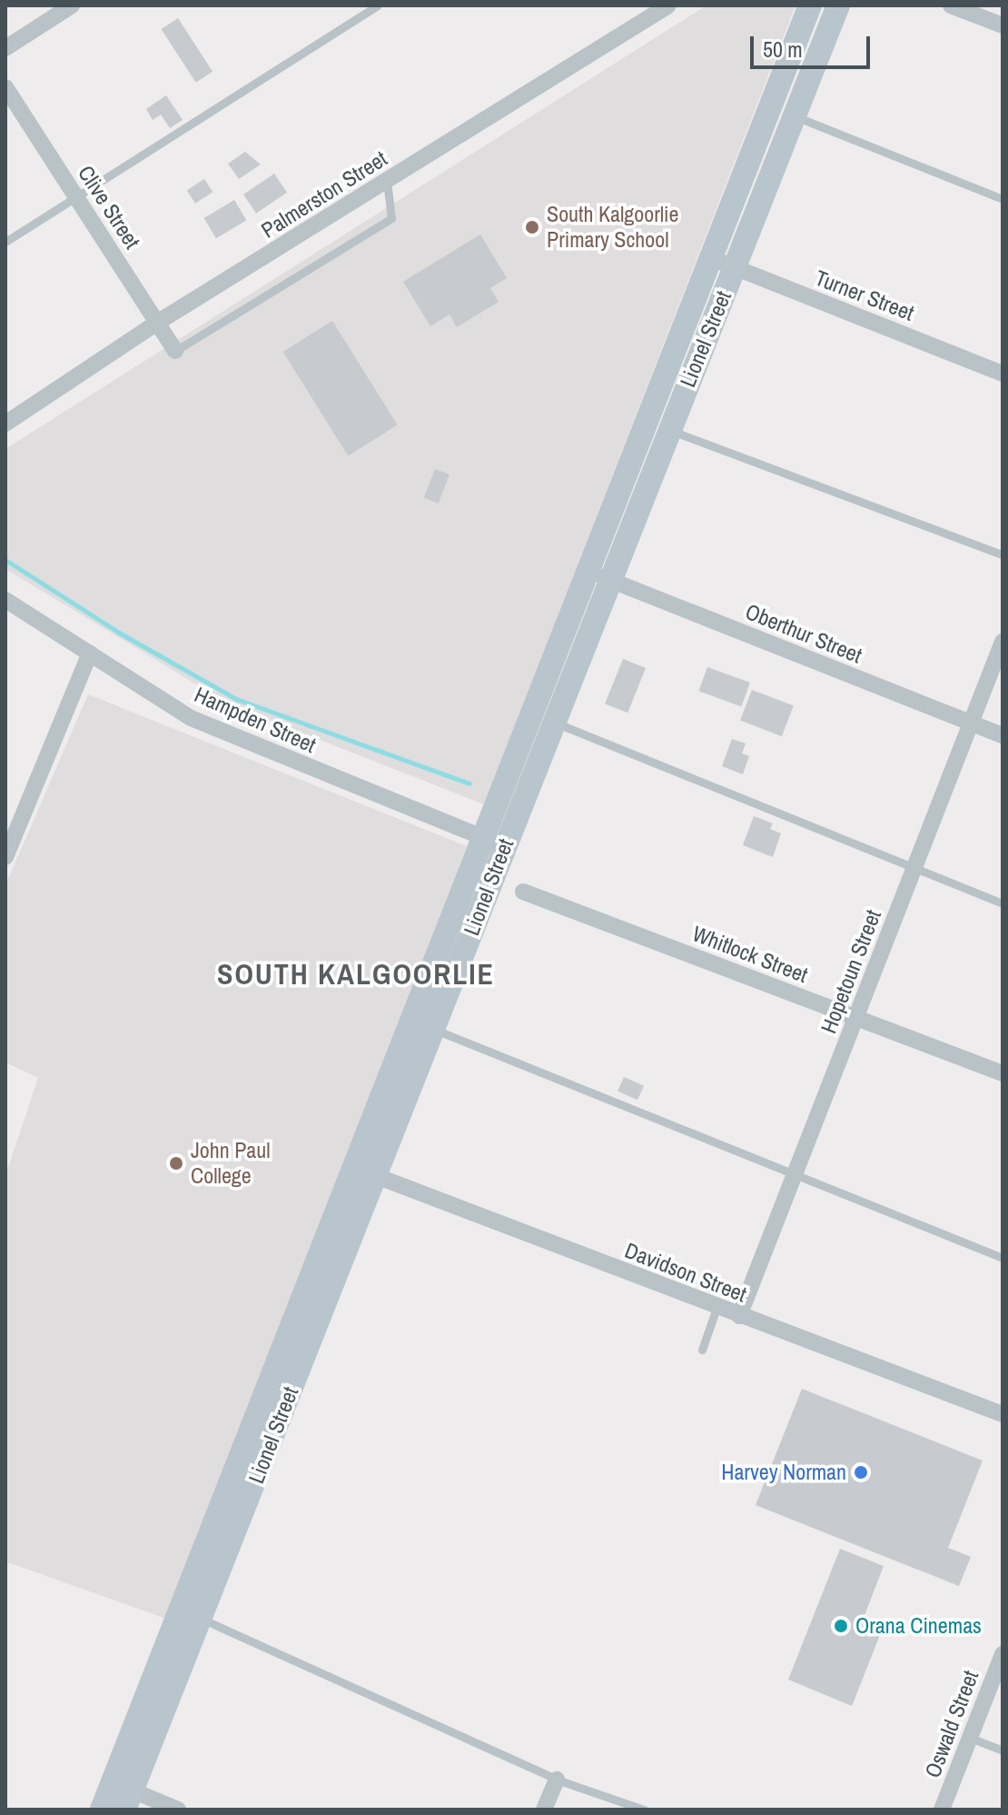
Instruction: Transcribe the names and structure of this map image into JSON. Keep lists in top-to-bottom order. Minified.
{"streets":{"street":["Palmerston Street","Clive Street","Turner Street","Lionel Street","Oberthur Street","Hampden Street","Whitlock Street","Hopetoun Street","Davidson Street","Oswald Street"]},"crossings":[["Palmerston Street","Clive Street"],["Turner Street","Lionel Street"],["Lionel Street","Oberthur Street"],["Lionel Street","Hampden Street"],["Lionel Street","Davidson Street"],["Oberthur Street","Hopetoun Street"],["Whitlock Street","Hopetoun Street"],["Hopetoun Street","Davidson Street"]],"districts":["SOUTH KALGOORLIE"],"places":["South Kalgoorlie Primary School","John Paul College","Harvey Norman","Orana Cinemas"],"scale_bar":"50 m"}
